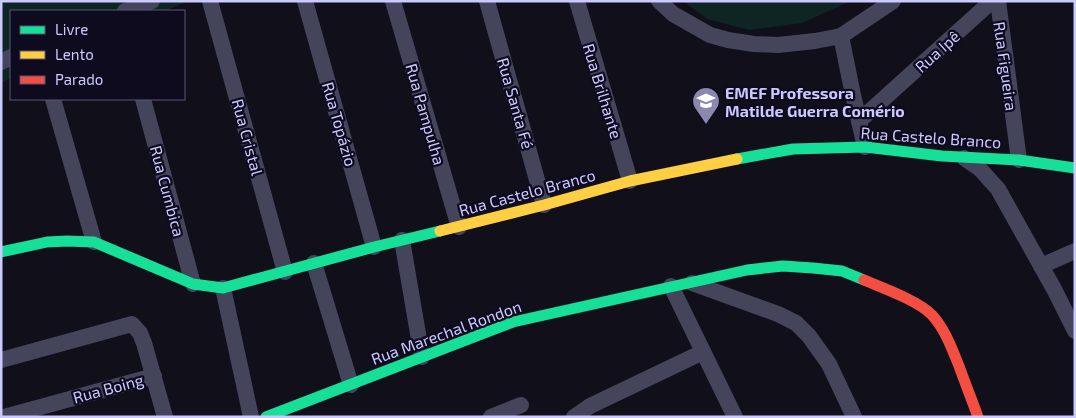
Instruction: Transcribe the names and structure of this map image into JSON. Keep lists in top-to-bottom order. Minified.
{"streets":{"street":["Rua Ipê","Rua Figueira","Rua Brilhante","Rua Santa Fé","Rua Pampulha","Rua Topázio","Rua Cristal","Rua Castelo Branco","Rua Cumbica","Rua Marechal Rondon","Rua Boing"]},"crossings":[["Rua Figueira","Rua Castelo Branco"],["Rua Brilhante","Rua Castelo Branco"],["Rua Santa Fé","Rua Castelo Branco"],["Rua Pampulha","Rua Castelo Branco"],["Rua Topázio","Rua Castelo Branco"],["Rua Cristal","Rua Castelo Branco"],["Rua Castelo Branco","Rua Cumbica"]],"places":{"school or university":["EMEF Professora Matilde Guerra Comério"]},"legend":["Livre","Lento","Parado"]}
